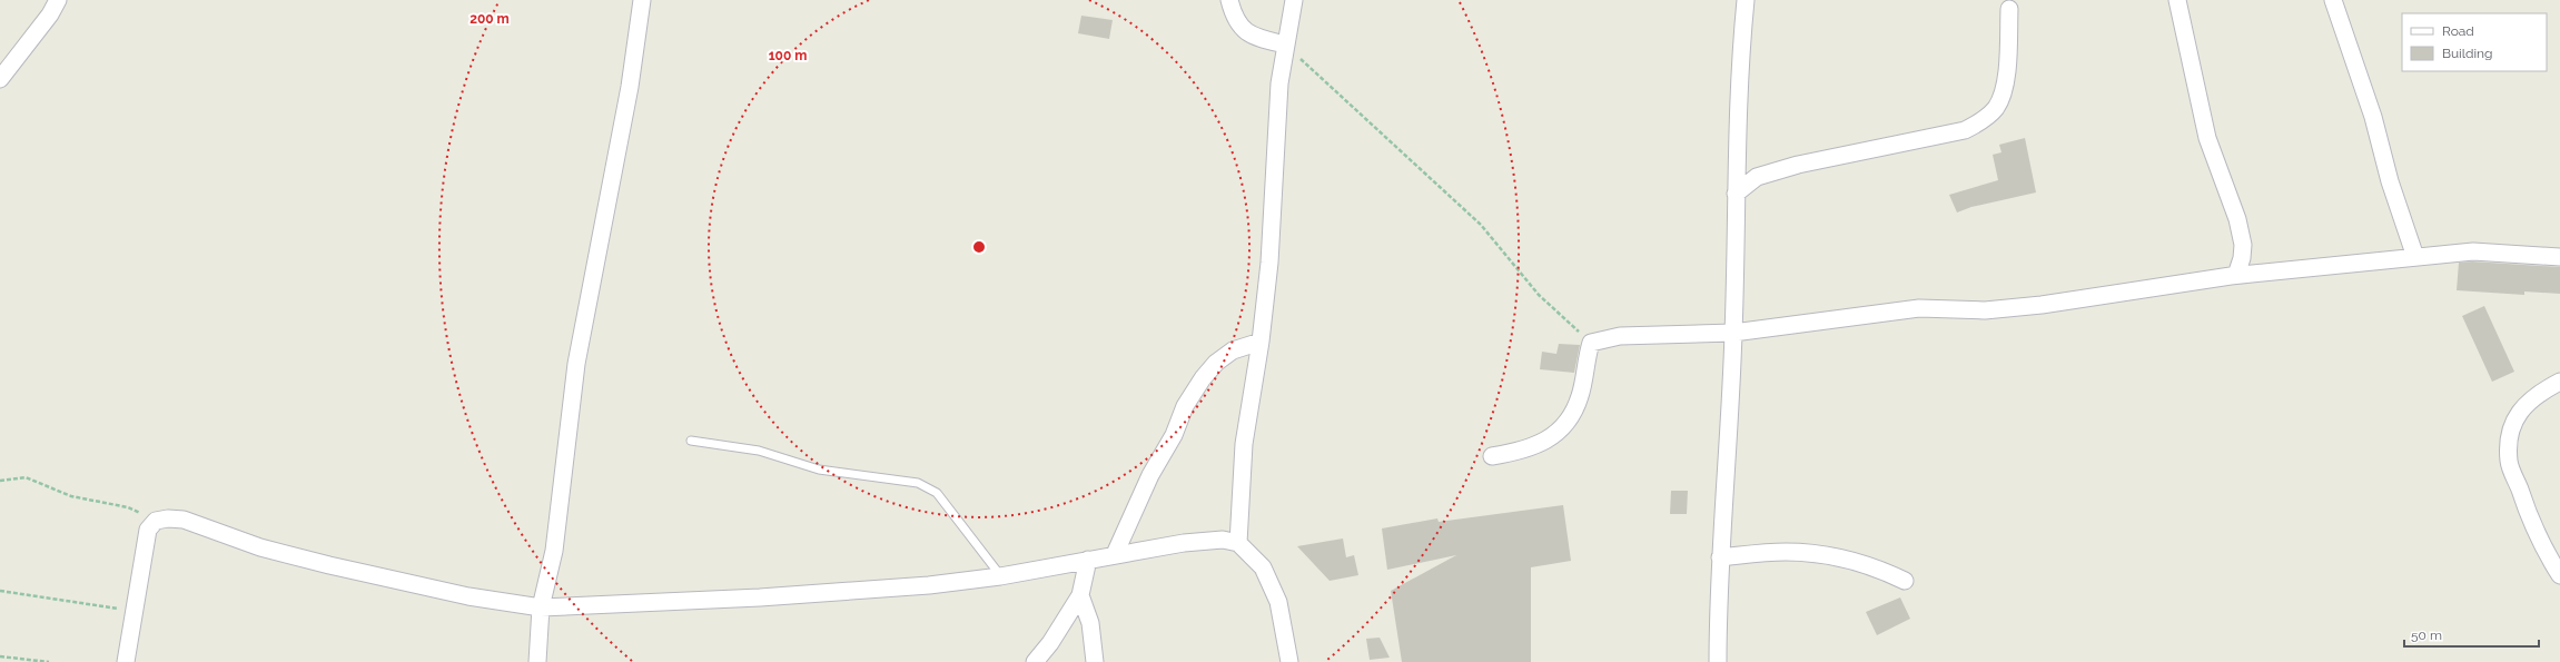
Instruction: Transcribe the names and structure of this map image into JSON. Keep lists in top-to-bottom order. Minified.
{"legend":["Road","Building"],"scale_bar":"50 m","rings":["200 m","100 m"]}
